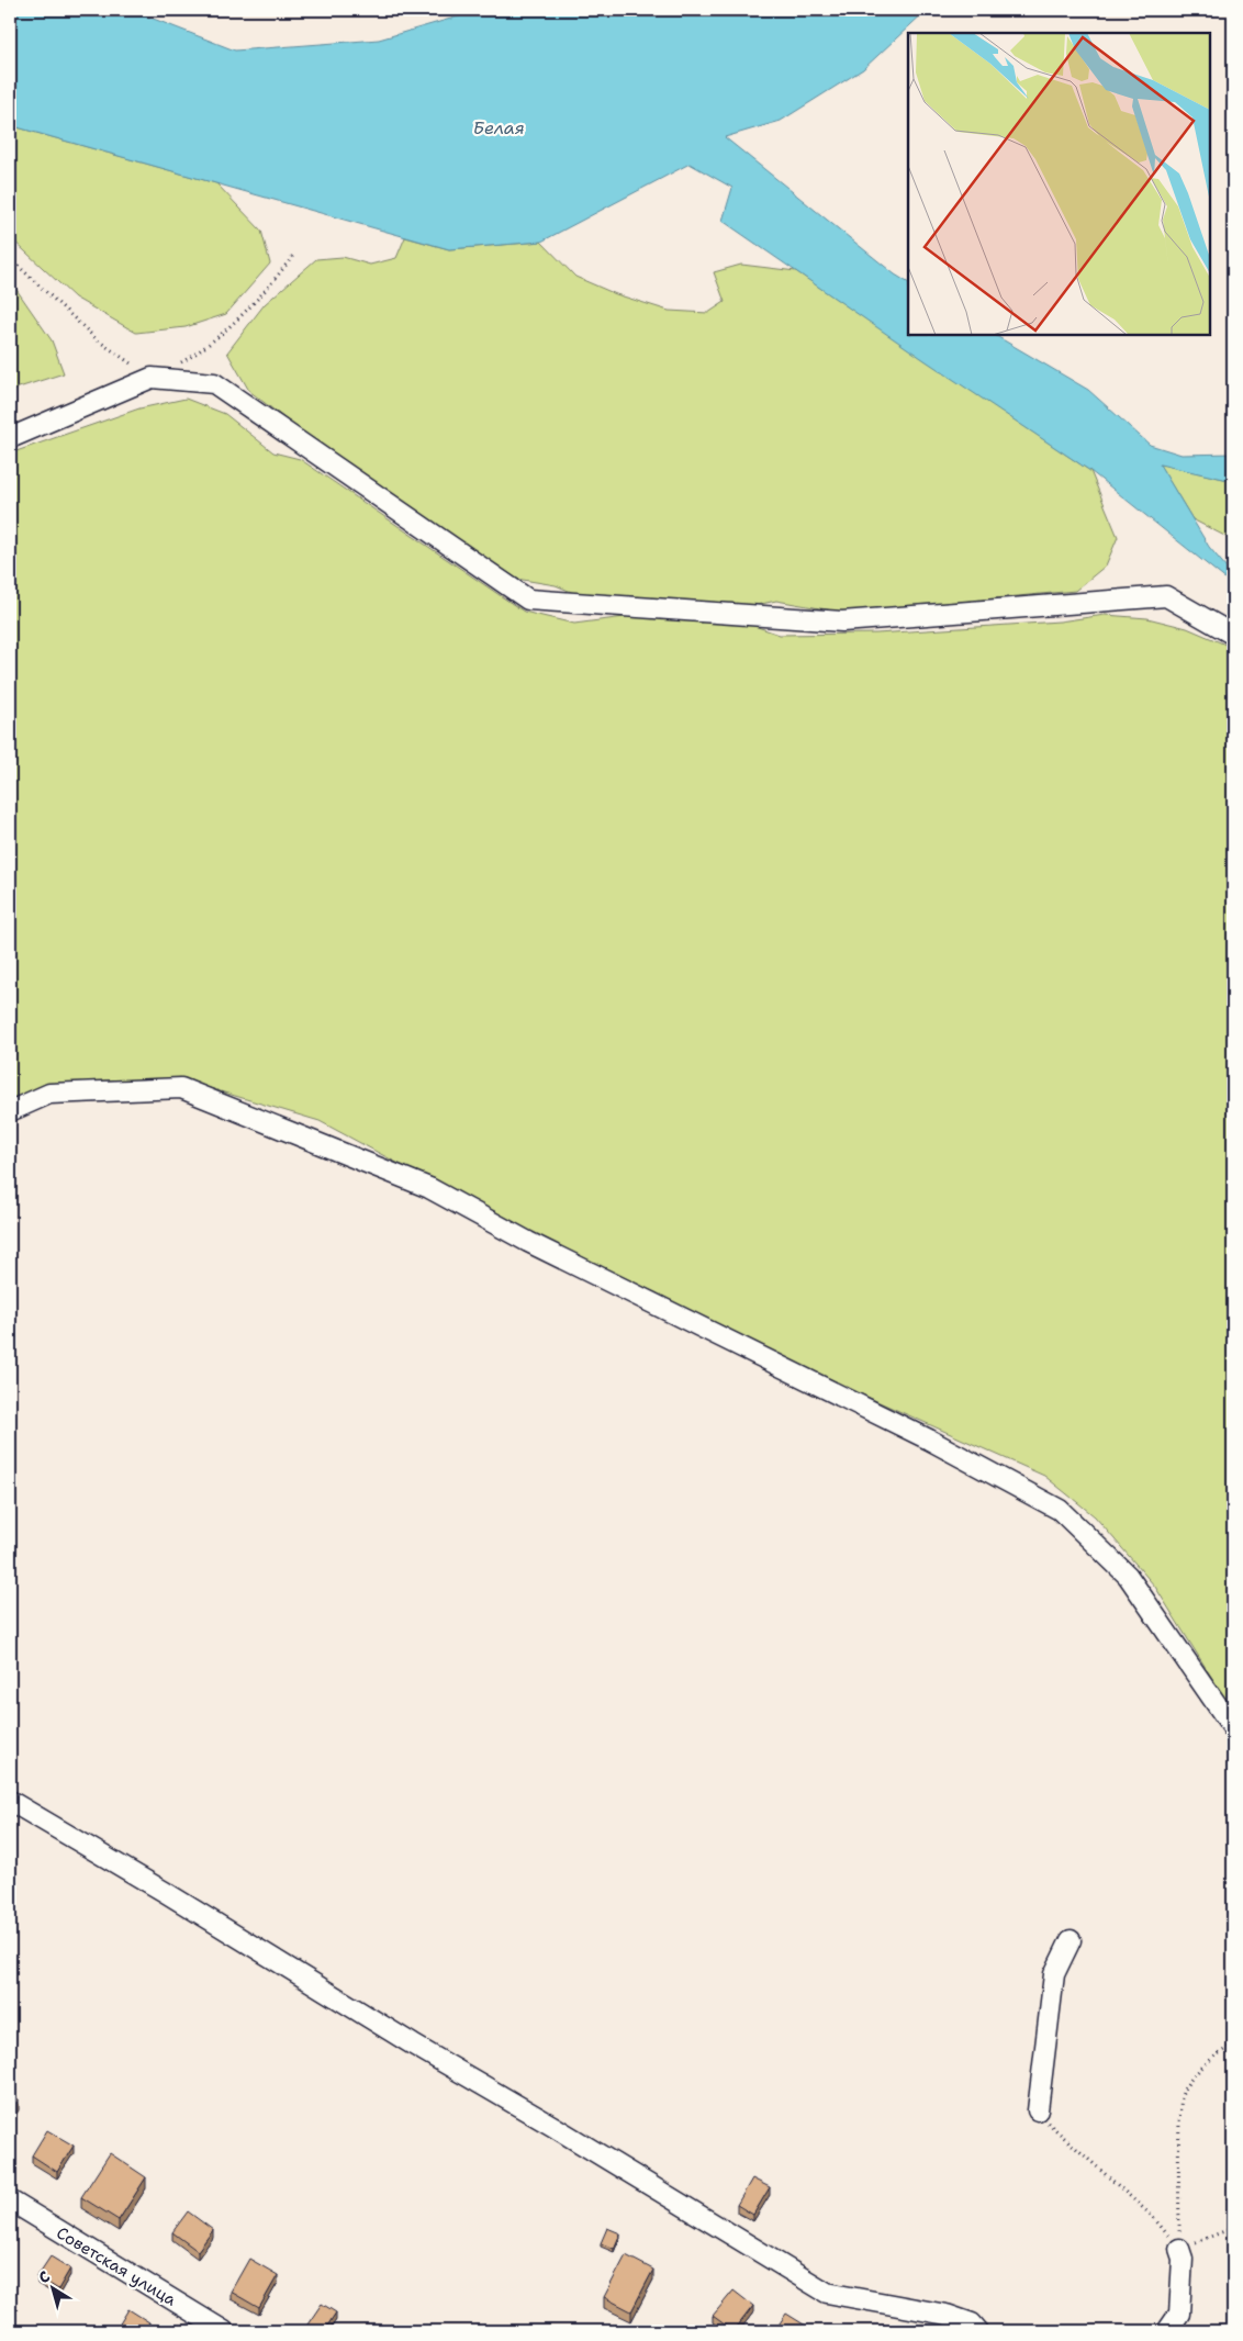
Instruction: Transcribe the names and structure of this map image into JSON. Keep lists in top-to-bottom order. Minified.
{"streets":{"street":["Советская улица"]},"water":["Белая"],"north":"top left"}
